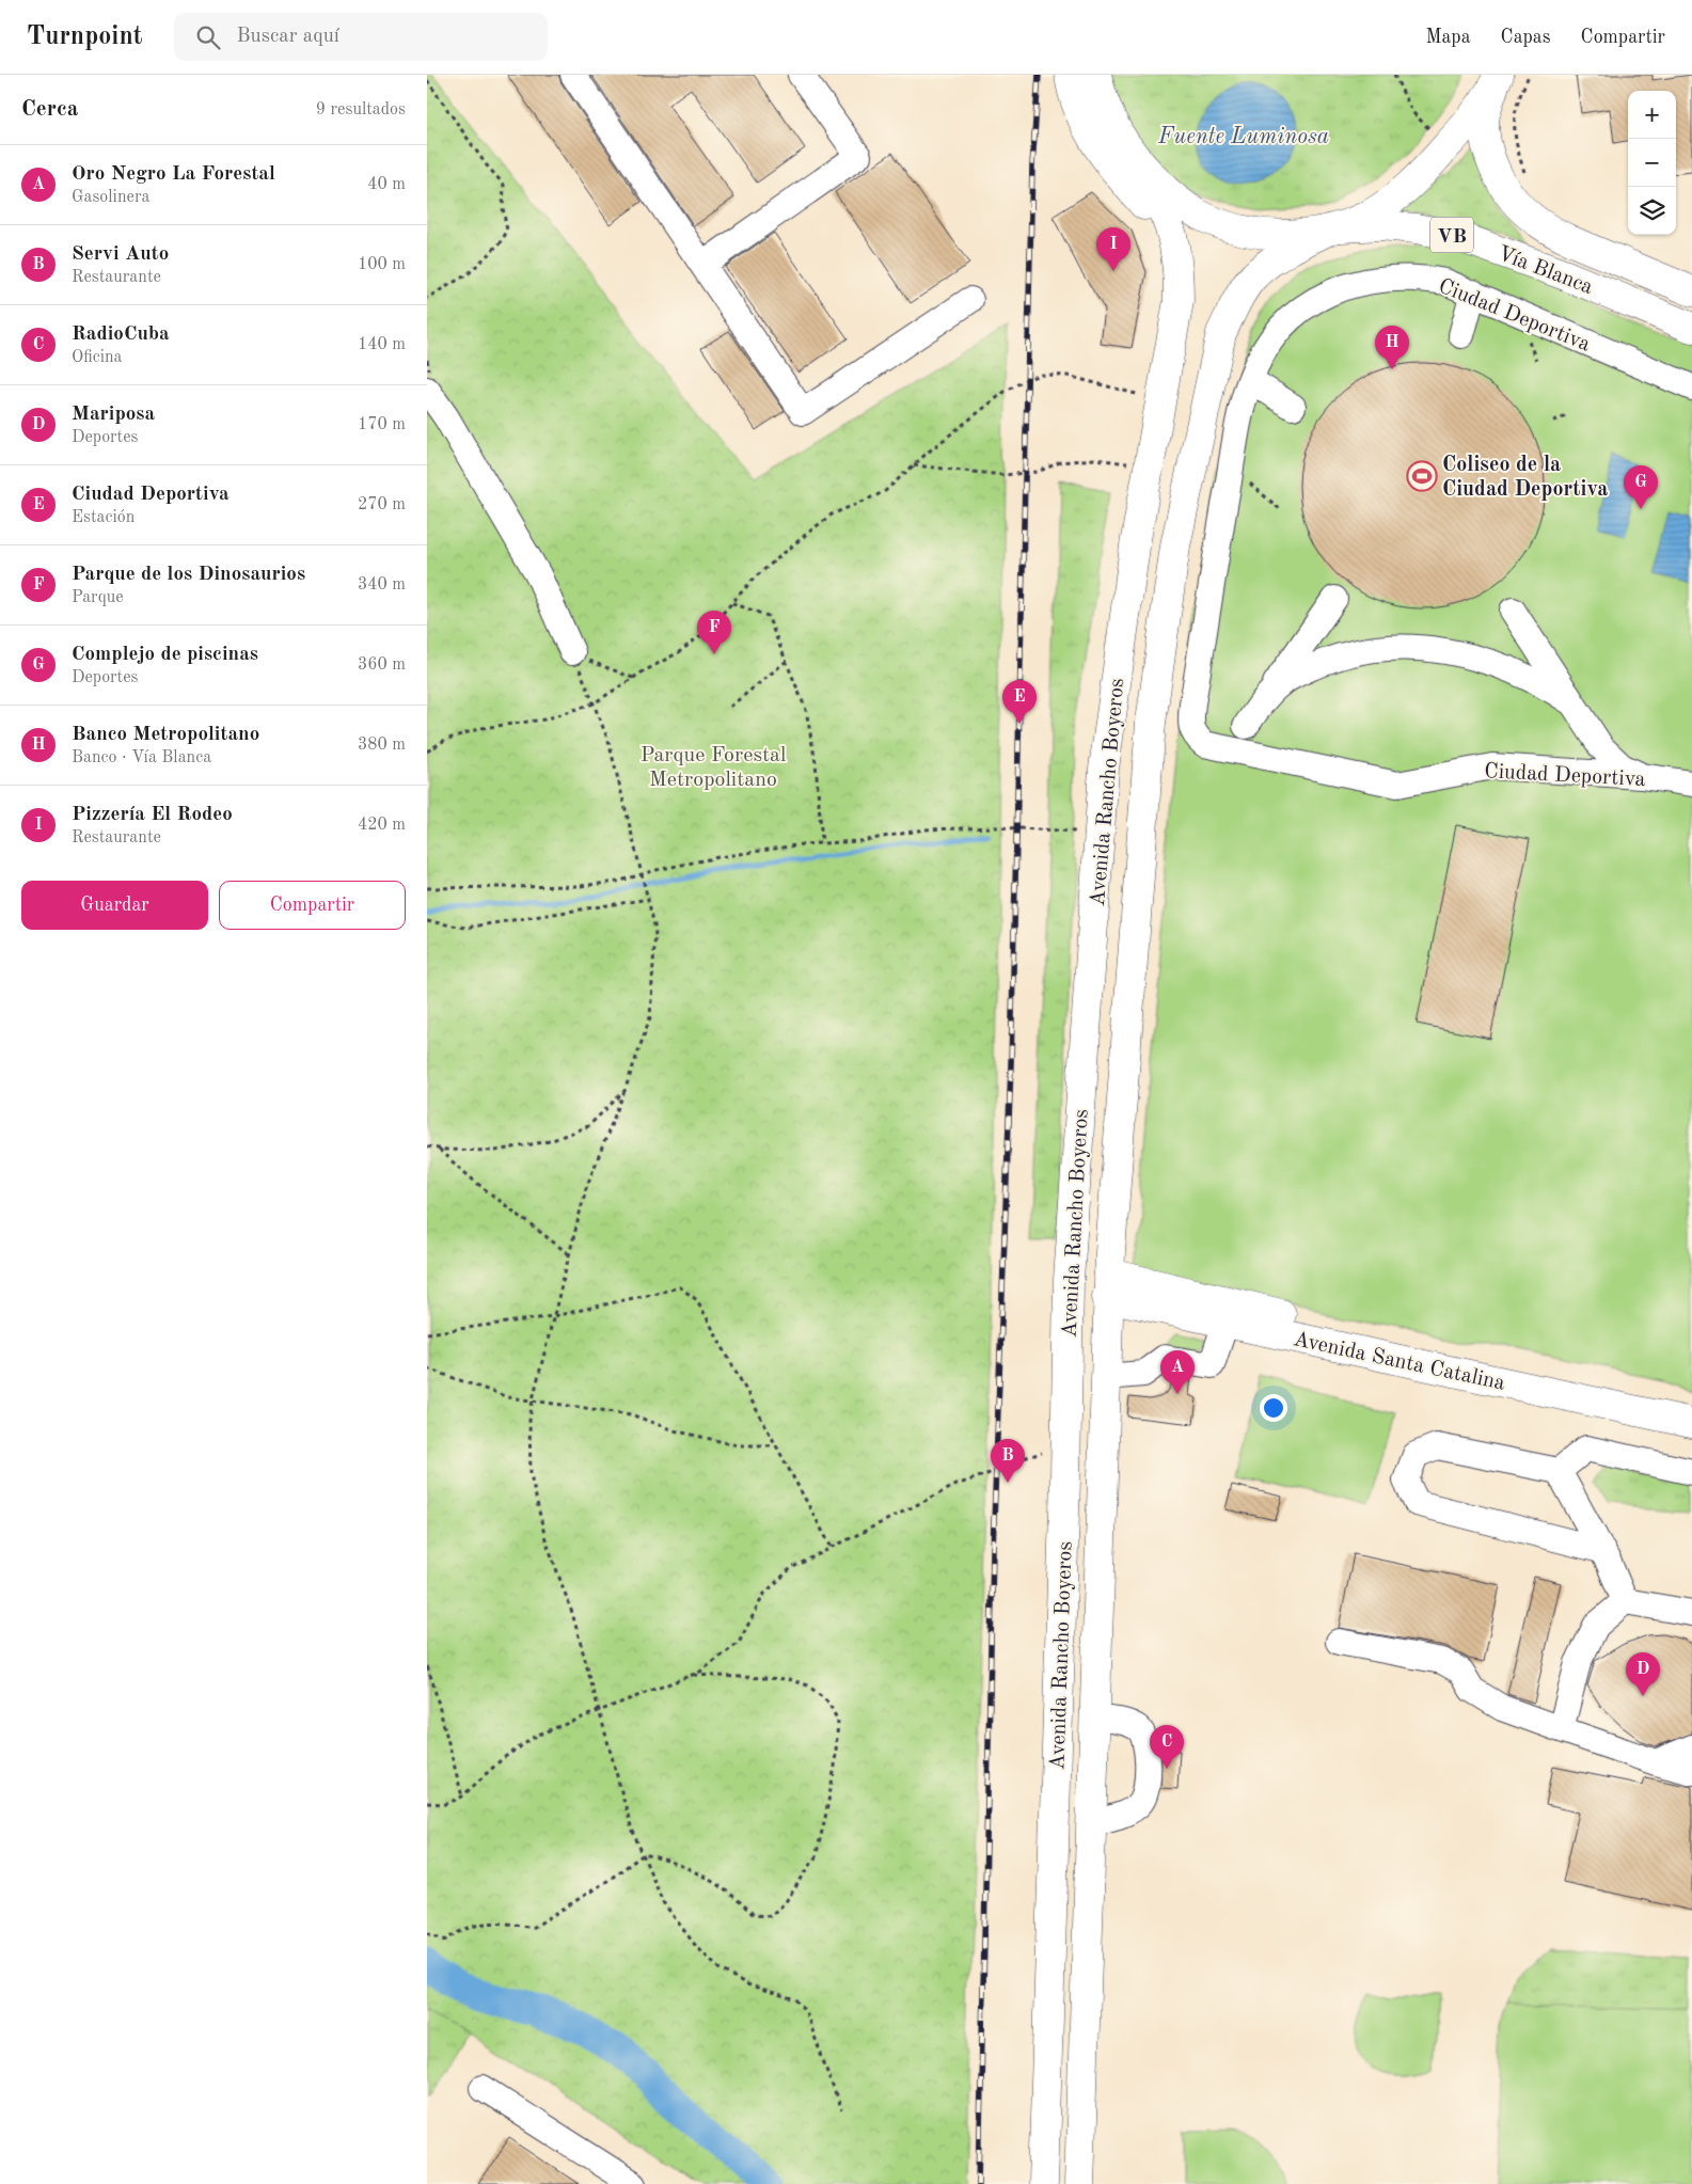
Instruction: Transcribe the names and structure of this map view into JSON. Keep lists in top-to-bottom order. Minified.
{"streets":{"main road":["VB","Vía Blanca","Avenida Rancho Boyeros","Avenida Santa Catalina"],"lane":["Ciudad Deportiva"]},"crossings":[["Vía Blanca","Avenida Rancho Boyeros"],["Avenida Rancho Boyeros","Avenida Santa Catalina"]],"water":["Fuente Luminosa"],"parks":["Parque Forestal Metropolitano"],"places":{"sports":["Coliseo de la Ciudad Deportiva"]},"page":{"header":"Turnpoint","search":"Buscar aquí","nav":["Mapa","Capas","Compartir"],"heading":["Cerca","9 resultados"],"map_buttons":["+","−"],"list":[{"mark":"A","name":"Oro Negro La Forestal","note":"Gasolinera","value":"40 m"},{"mark":"B","name":"Servi Auto","note":"Restaurante","value":"100 m"},{"mark":"C","name":"RadioCuba","note":"Oficina","value":"140 m"},{"mark":"D","name":"Mariposa","note":"Deportes","value":"170 m"},{"mark":"E","name":"Ciudad Deportiva","note":"Estación","value":"270 m"},{"mark":"F","name":"Parque de los Dinosaurios","note":"Parque","value":"340 m"},{"mark":"G","name":"Complejo de piscinas","note":"Deportes","value":"360 m"},{"mark":"H","name":"Banco Metropolitano","note":"Banco · Vía Blanca","value":"380 m"},{"mark":"I","name":"Pizzería El Rodeo","note":"Restaurante","value":"420 m"}],"pins":["I","H","G","F","E","A","B","D","C"],"buttons":["Guardar","Compartir"]}}
